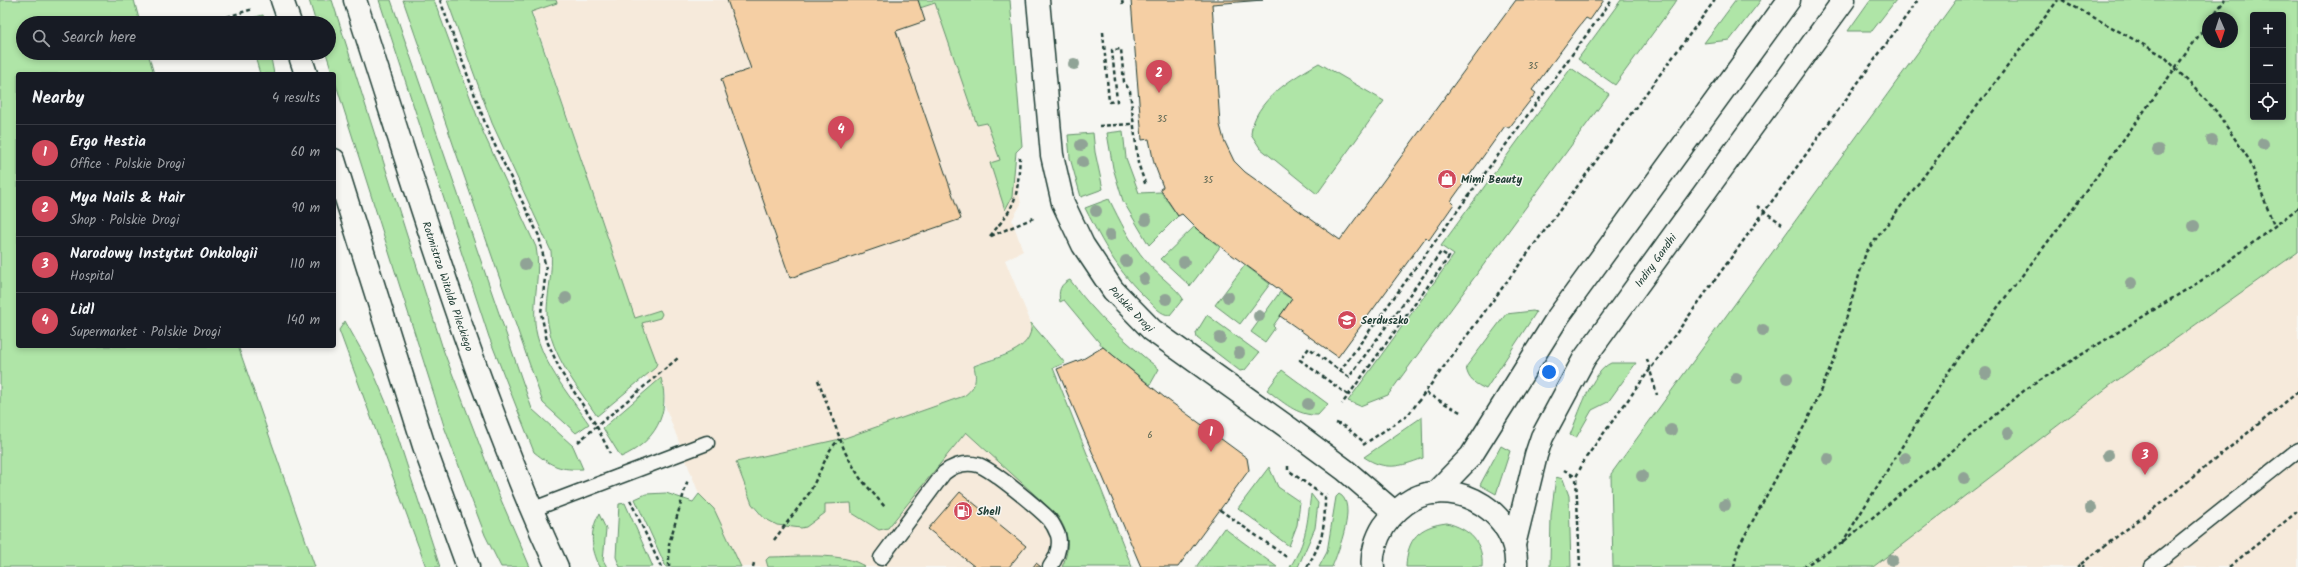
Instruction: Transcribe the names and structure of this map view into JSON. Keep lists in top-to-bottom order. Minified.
{"streets":{"street":["Indiry Gandhi","Rotmistrza Witolda Pileckiego","Polskie Drogi"]},"places":{"shop":["Mimi Beauty"],"school or university":["Serduszko"],"fuel station":["Shell"]},"house_numbers":["35","35","35","6"],"north":"bottom","page":{"map_buttons":["+","−"],"search":"Search here","pins":["2","4","1","3"],"heading":["Nearby","4 results"],"list":[{"mark":"1","name":"Ergo Hestia","note":"Office · Polskie Drogi","value":"60 m"},{"mark":"2","name":"Mya Nails & Hair","note":"Shop · Polskie Drogi","value":"90 m"},{"mark":"3","name":"Narodowy Instytut Onkologii","note":"Hospital","value":"110 m"},{"mark":"4","name":"Lidl","note":"Supermarket · Polskie Drogi","value":"140 m"}]}}
